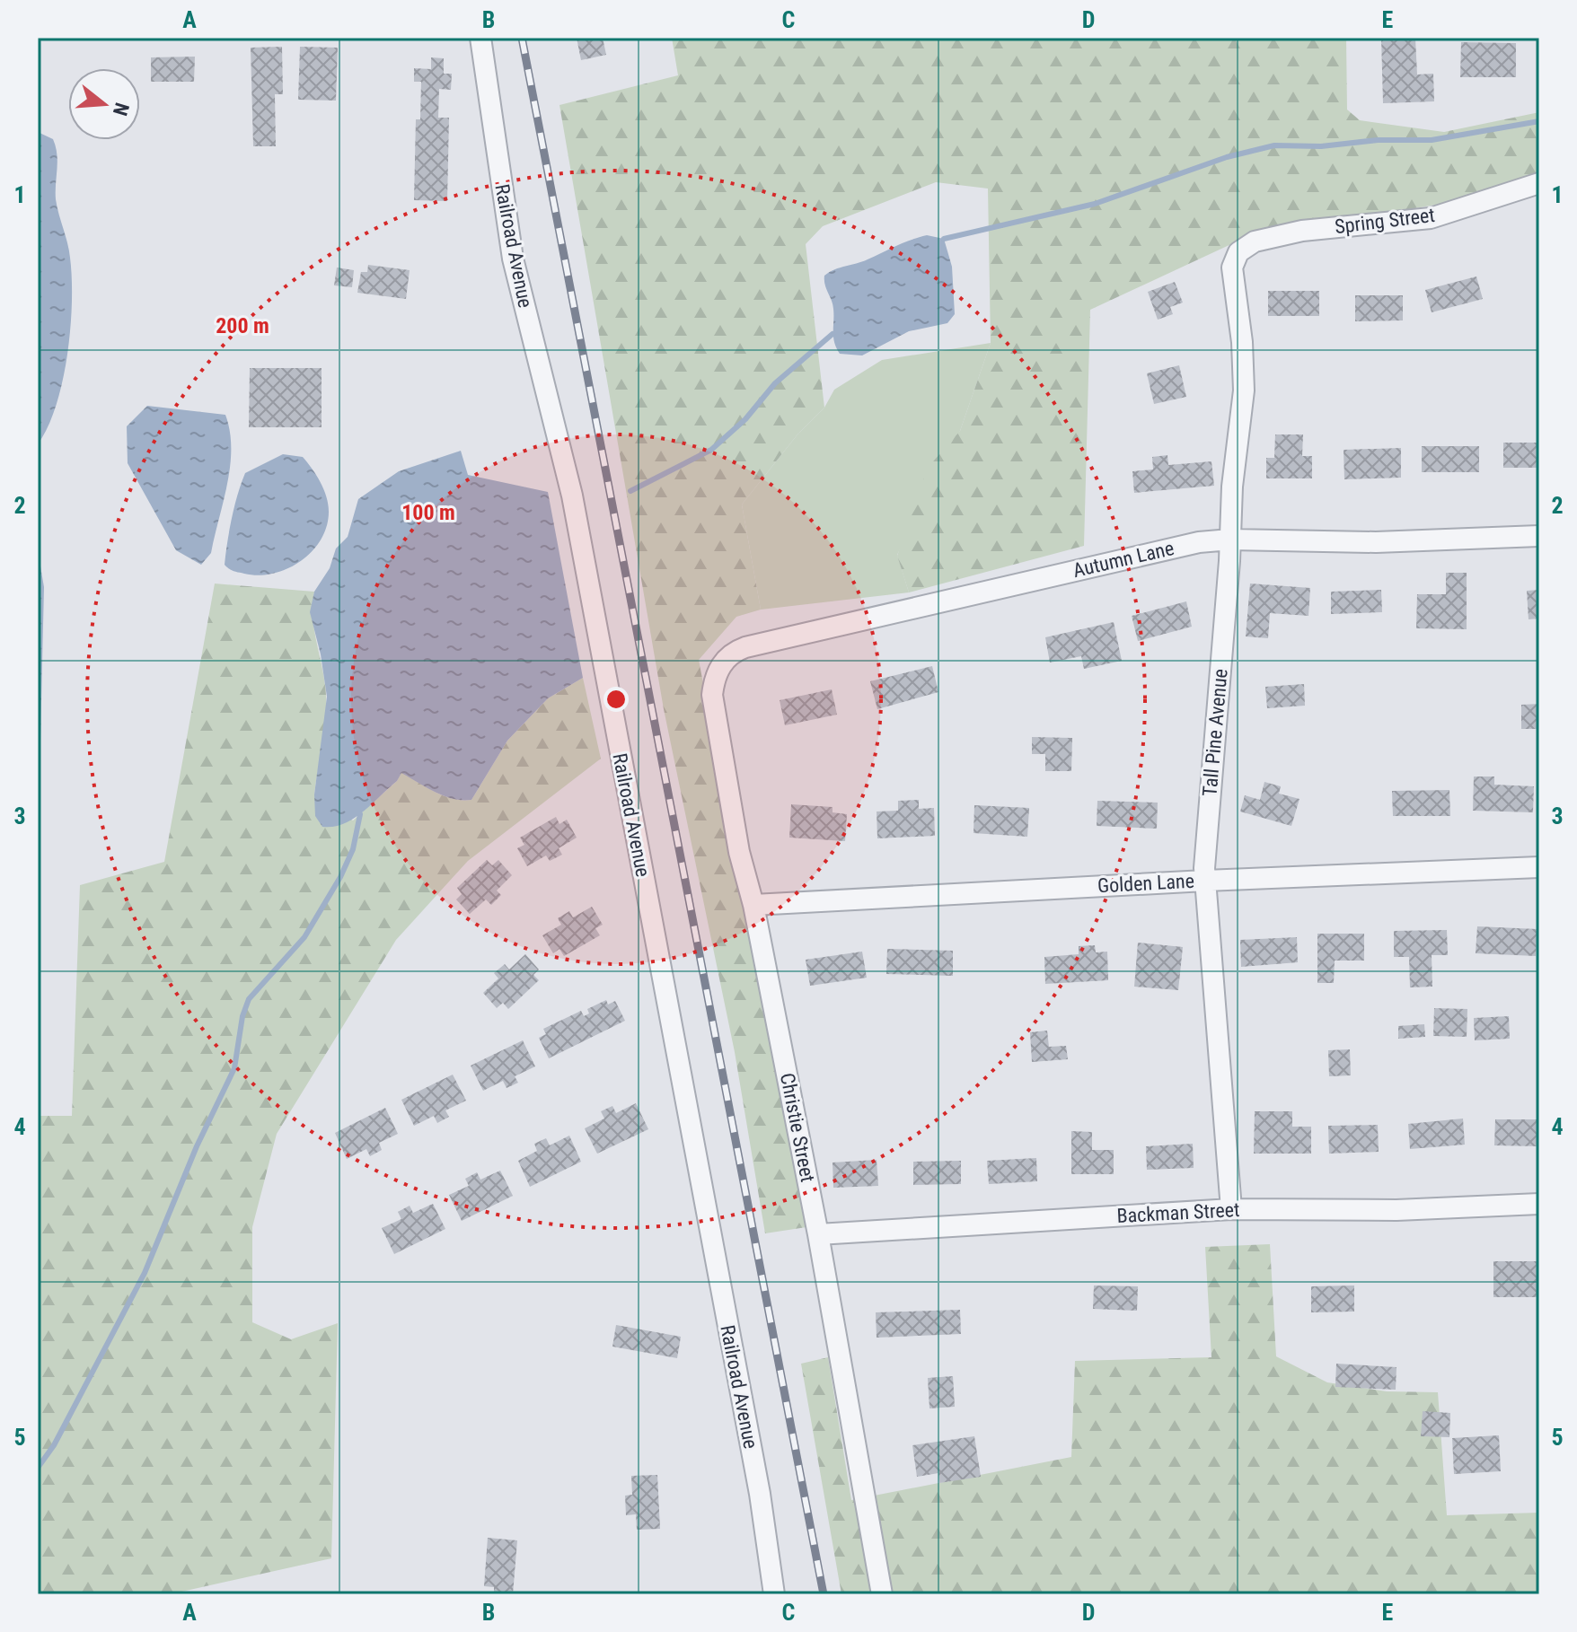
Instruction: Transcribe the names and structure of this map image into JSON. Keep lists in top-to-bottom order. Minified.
{"streets":{"street":["Spring Street","Railroad Avenue","Autumn Lane","Tall Pine Avenue","Golden Lane","Christie Street","Backman Street"]},"crossings":[["Spring Street","Tall Pine Avenue"],["Autumn Lane","Tall Pine Avenue"],["Autumn Lane","Christie Street"],["Tall Pine Avenue","Golden Lane"],["Tall Pine Avenue","Backman Street"],["Golden Lane","Christie Street"],["Christie Street","Backman Street"]],"north":"right","grid":{"columns":["A","B","C","D","E"],"rows":["1","2","3","4","5"]},"rings":["200 m","100 m"]}
